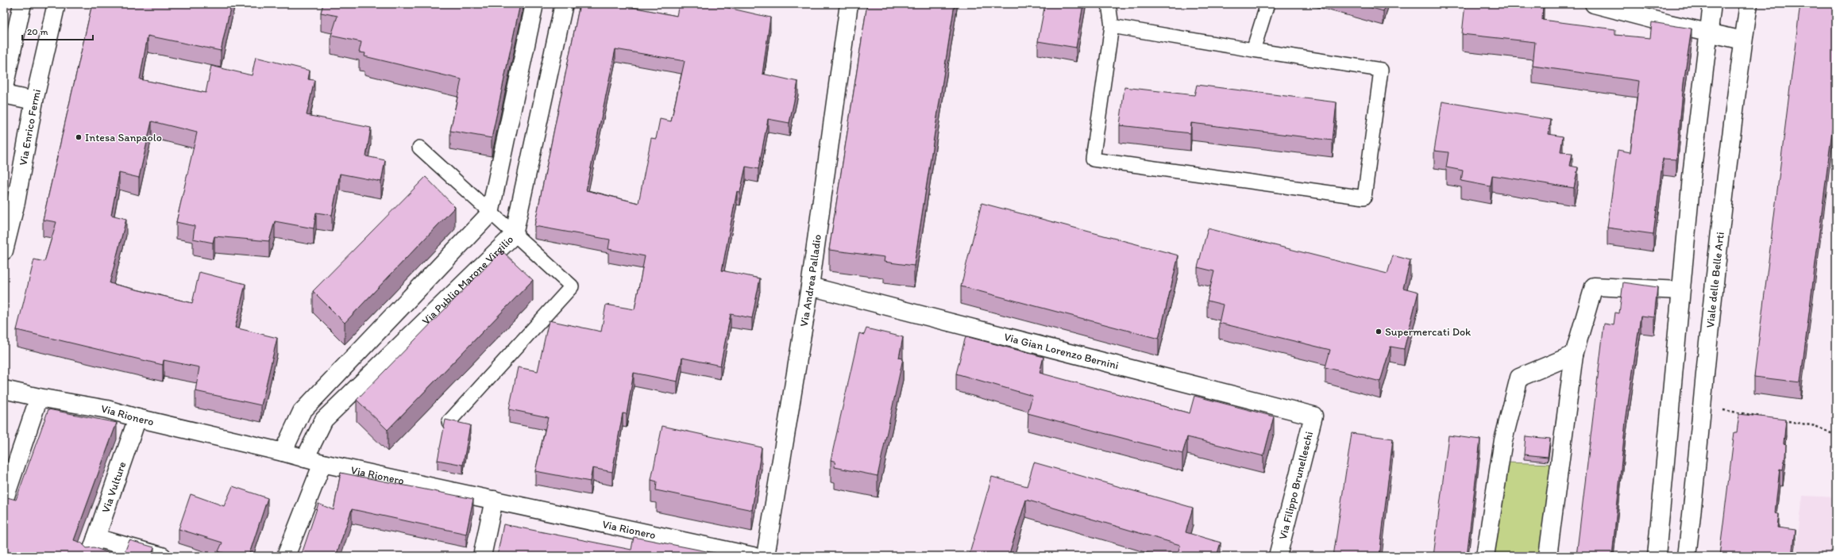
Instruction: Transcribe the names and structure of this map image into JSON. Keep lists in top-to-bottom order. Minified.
{"streets":{"street":["Via Enrico Fermi","Via Publio Marone Virgilio","Viale delle Belle Arti","Via Andrea Palladio","Via Gian Lorenzo Bernini","Via Rionero","Via Filippo Brunelleschi","Via Vulture"]},"crossings":[["Via Publio Marone Virgilio","Via Rionero"],["Via Andrea Palladio","Via Gian Lorenzo Bernini"],["Via Gian Lorenzo Bernini","Via Filippo Brunelleschi"],["Via Rionero","Via Vulture"]],"places":["Intesa Sanpaolo","Supermercati Dok"],"scale_bar":"20 m"}
